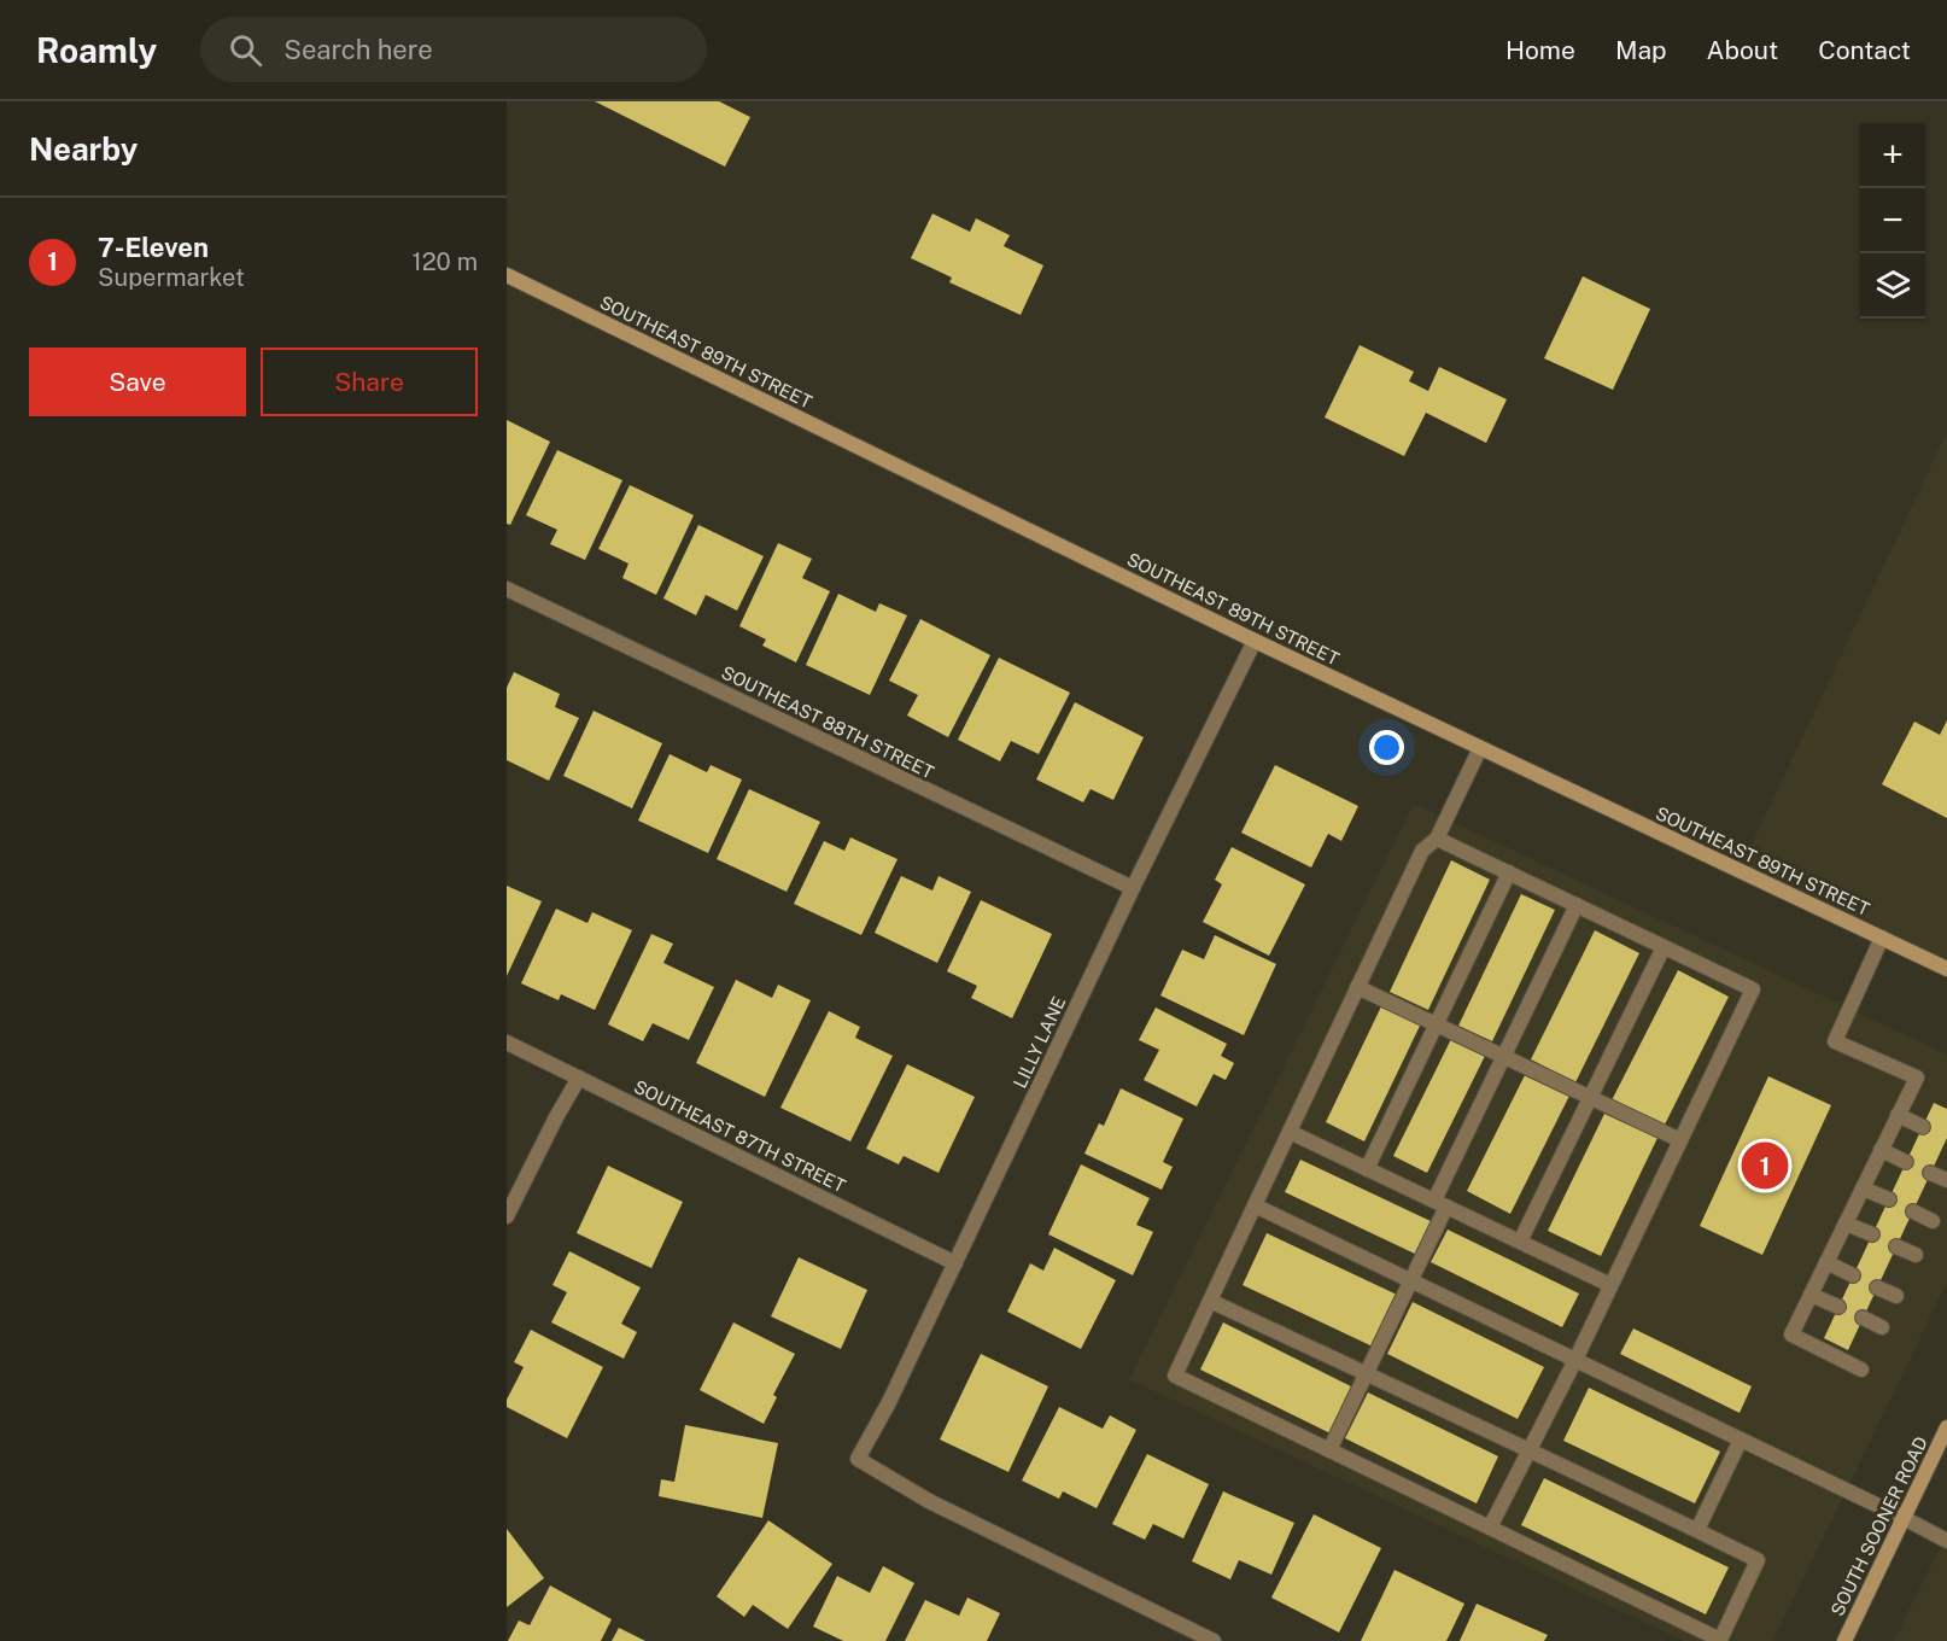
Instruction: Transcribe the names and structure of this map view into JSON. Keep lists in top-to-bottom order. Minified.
{"streets":{"street":["SOUTHEAST 89TH STREET","SOUTHEAST 88TH STREET","LILLY LANE","SOUTHEAST 87TH STREET","SOUTH SOONER ROAD"]},"crossings":[["SOUTHEAST 89TH STREET","LILLY LANE"],["SOUTHEAST 88TH STREET","LILLY LANE"],["LILLY LANE","SOUTHEAST 87TH STREET"]],"page":{"header":"Roamly","search":"Search here","nav":["Home","Map","About","Contact"],"heading":"Nearby","map_buttons":["+","−"],"list":[{"mark":"1","name":"7-Eleven","note":"Supermarket","value":"120 m"}],"buttons":["Save","Share"],"pins":"1"}}
